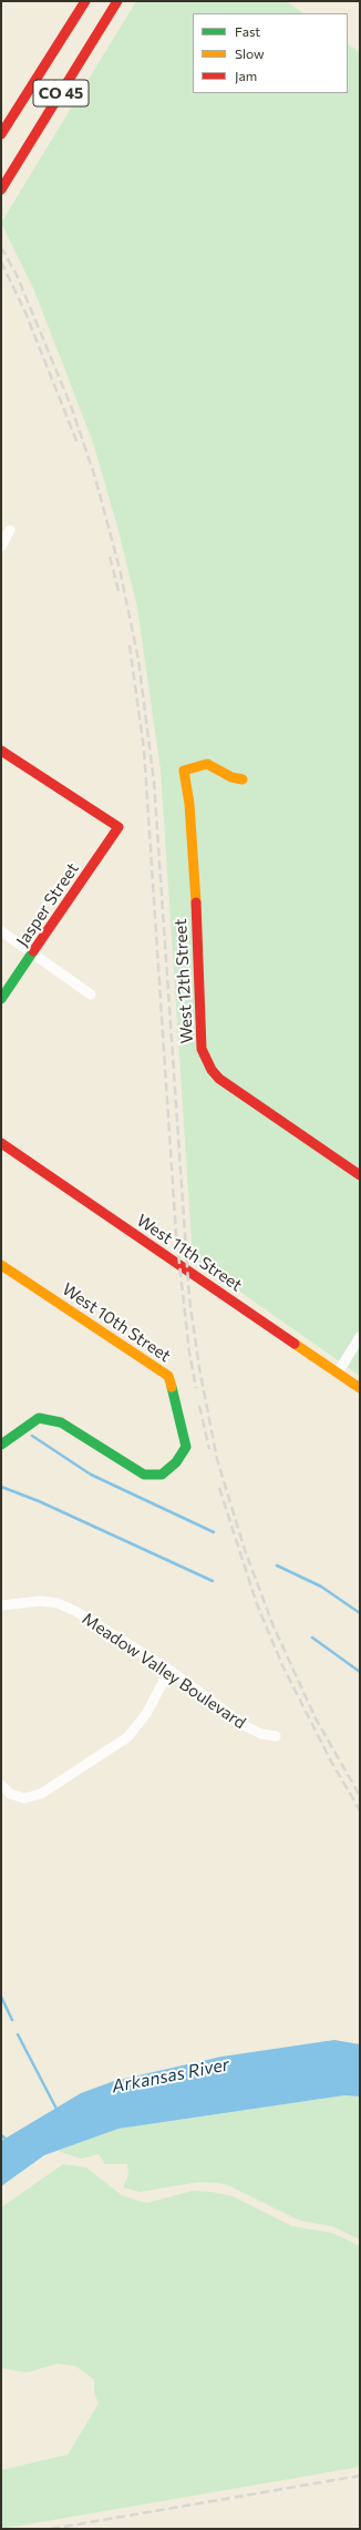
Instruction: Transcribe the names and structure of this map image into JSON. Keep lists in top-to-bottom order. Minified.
{"streets":{"street":["CO 45","Jasper Street","West 12th Street","West 11th Street","West 10th Street","Meadow Valley Boulevard"]},"water":["Arkansas River"],"legend":["Fast","Slow","Jam"]}
